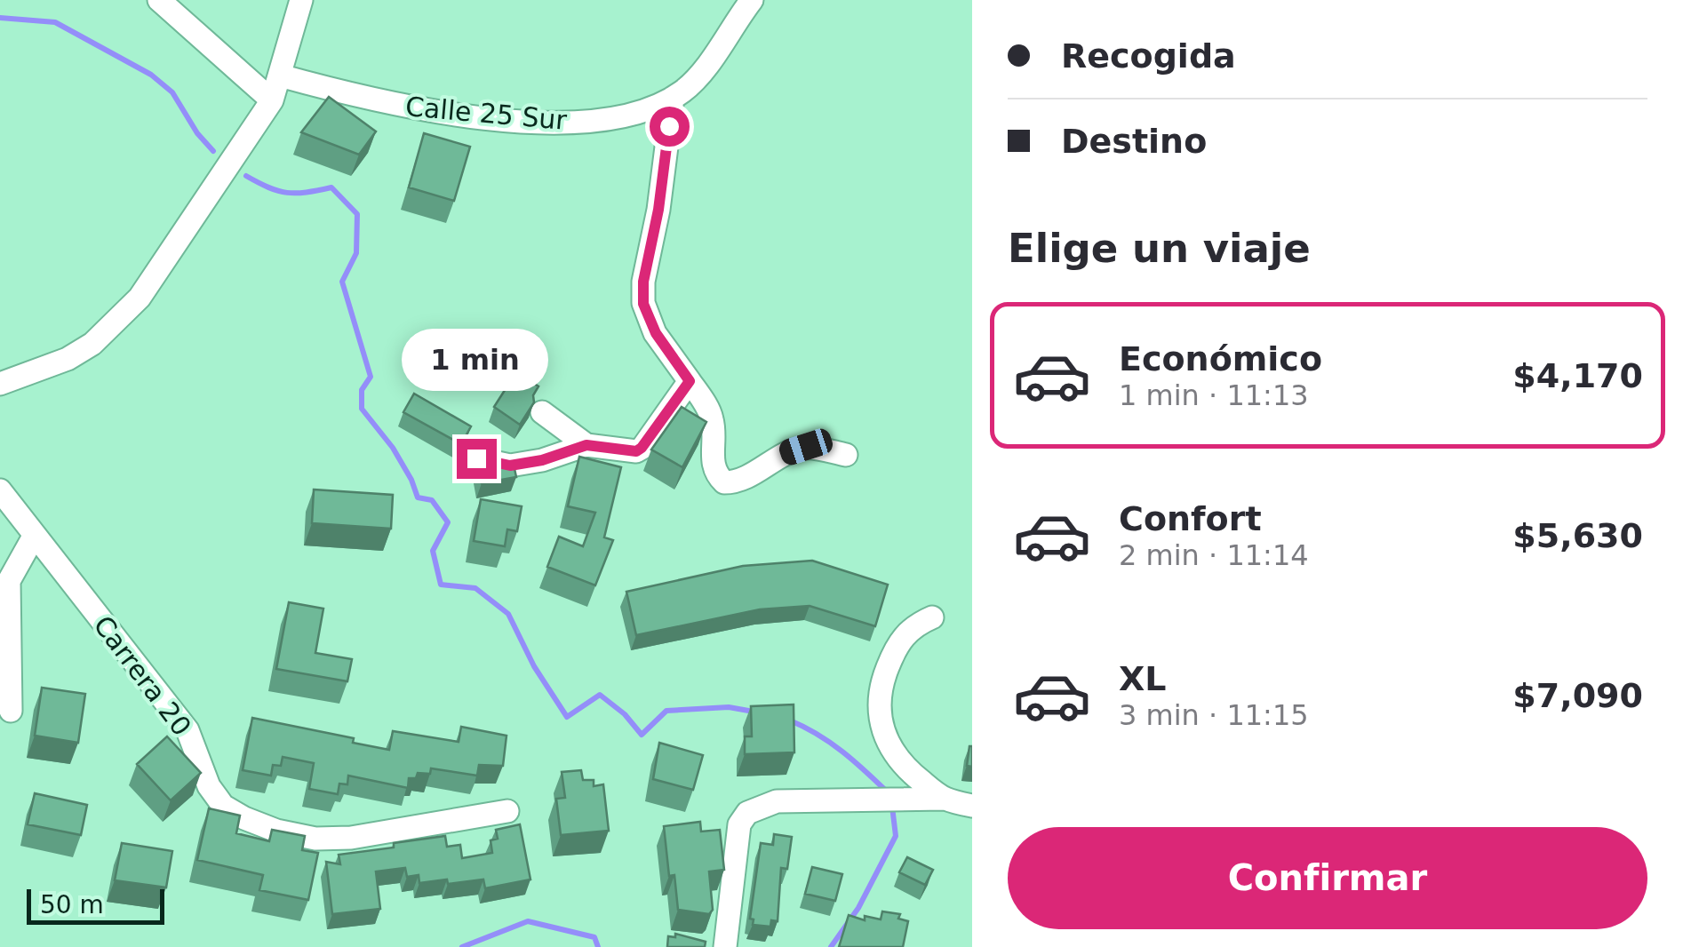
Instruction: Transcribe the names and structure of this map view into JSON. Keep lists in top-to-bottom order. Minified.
{"streets":{"street":["Calle 25 Sur","Carrera 20"]},"scale_bar":"50 m","page":{"banner":["Recogida","Destino"],"heading":"Elige un viaje","list":[{"name":"Económico","note":"1 min · 11:13","value":"$4,170"},{"name":"Confort","note":"2 min · 11:14","value":"$5,630"},{"name":"XL","note":"3 min · 11:15","value":"$7,090"}],"bubble":"1 min","buttons":"Confirmar","scale":"50 m"}}
